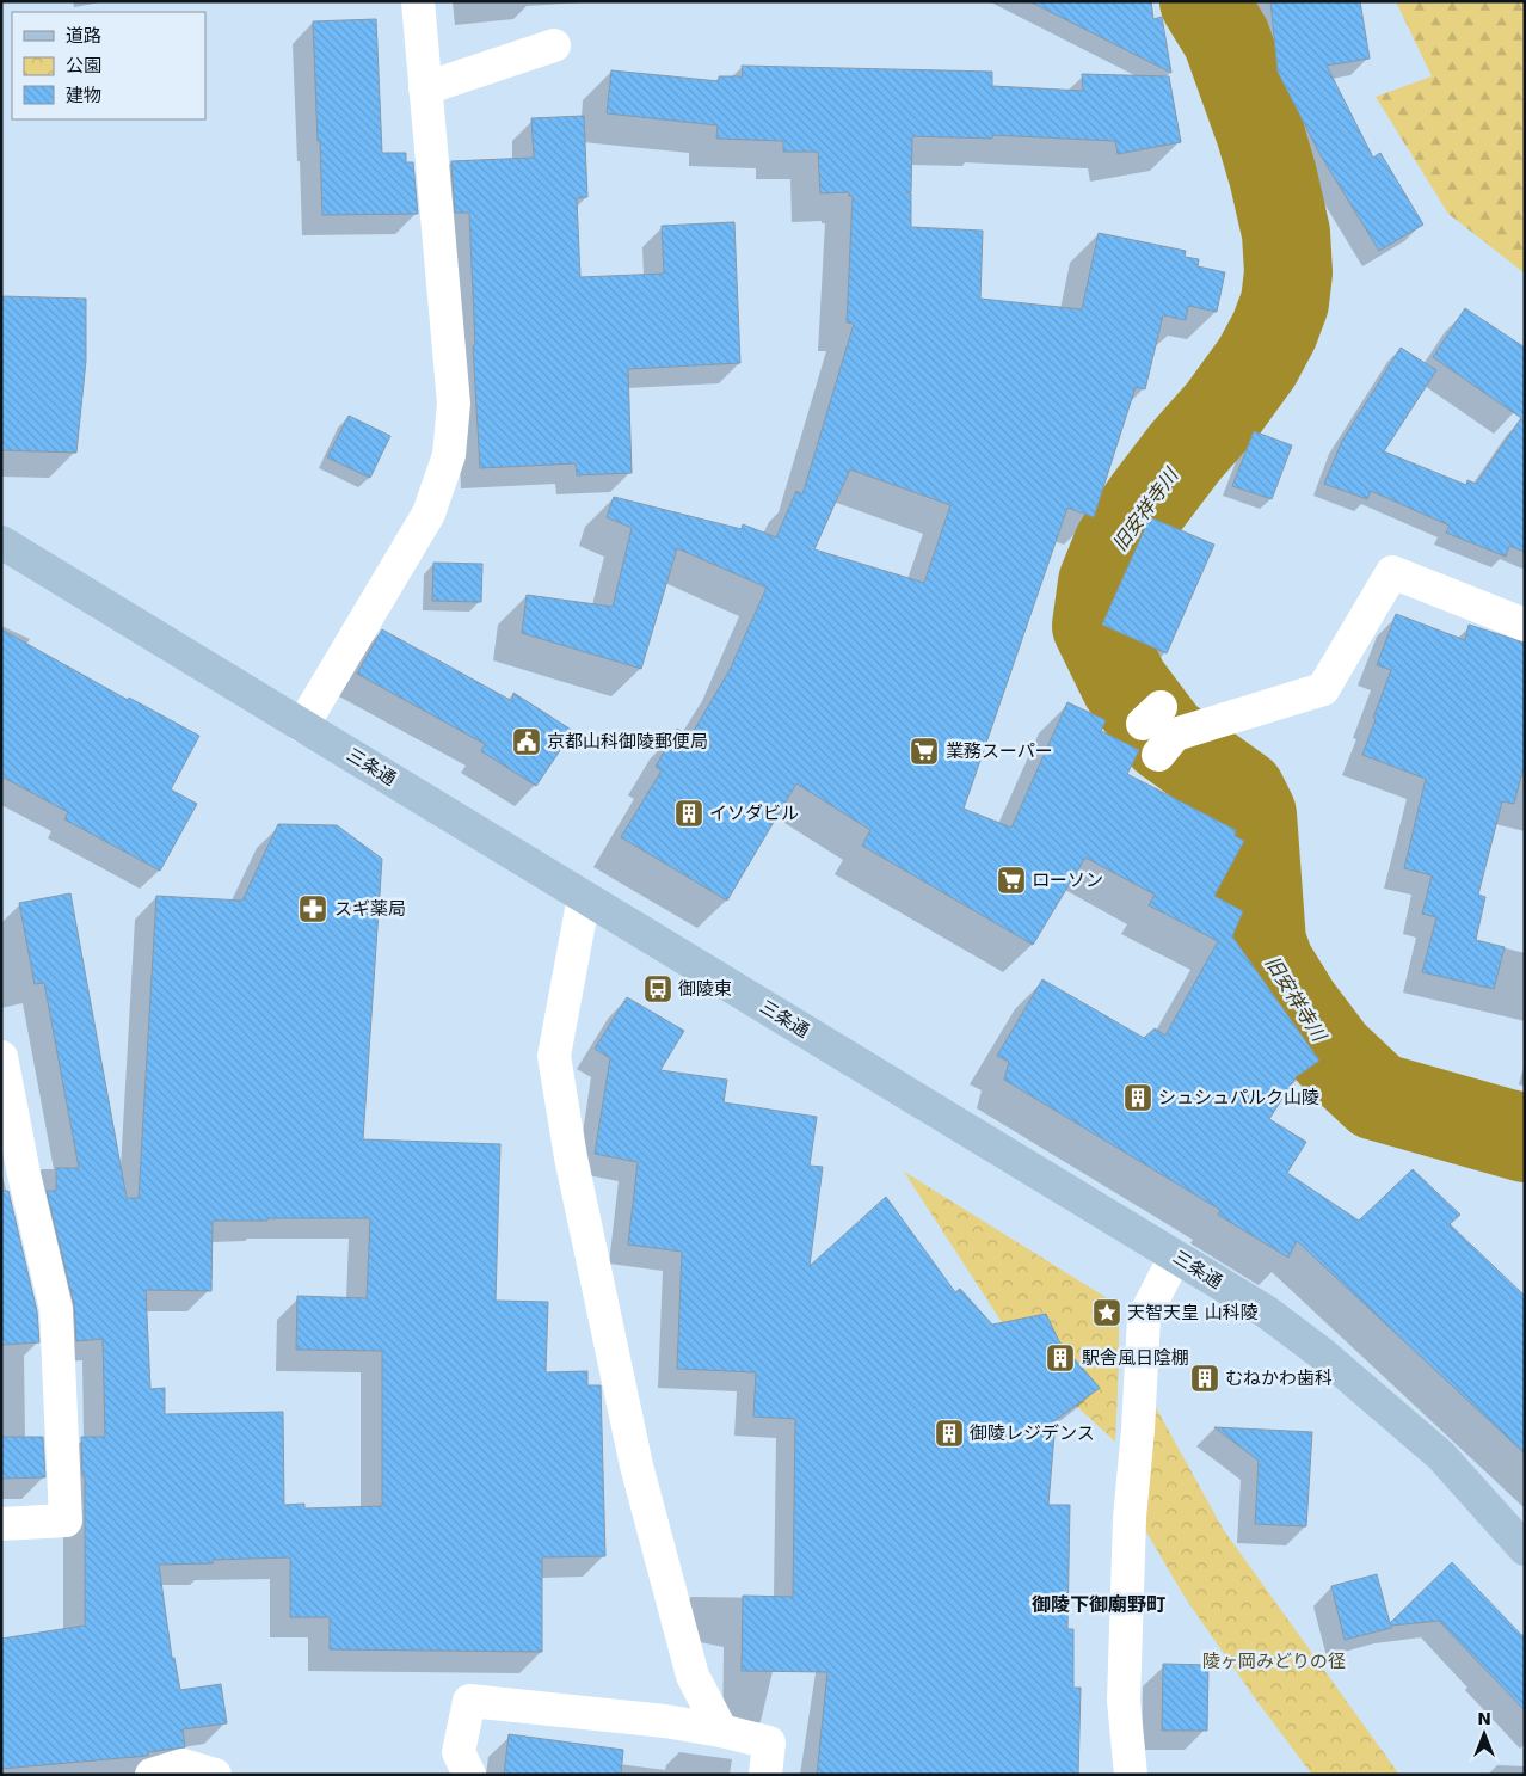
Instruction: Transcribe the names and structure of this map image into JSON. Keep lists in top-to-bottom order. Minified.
{"streets":{"main road":["三条通"]},"districts":["御陵下御廟野町"],"water":["旧安祥寺川"],"parks":["陵ヶ岡みどりの径"],"places":{"public building":["京都山科御陵郵便局"],"supermarket":["業務スーパー","ローソン"],"building":["イソダビル","シュシュパルク山陵","駅舎風日陰棚","むねかわ歯科","御陵レジデンス"],"pharmacy":["スギ薬局"],"bus stop":["御陵東"],"place":["天智天皇 山科陵"]},"legend":["道路","公園","建物"],"north":"top"}
